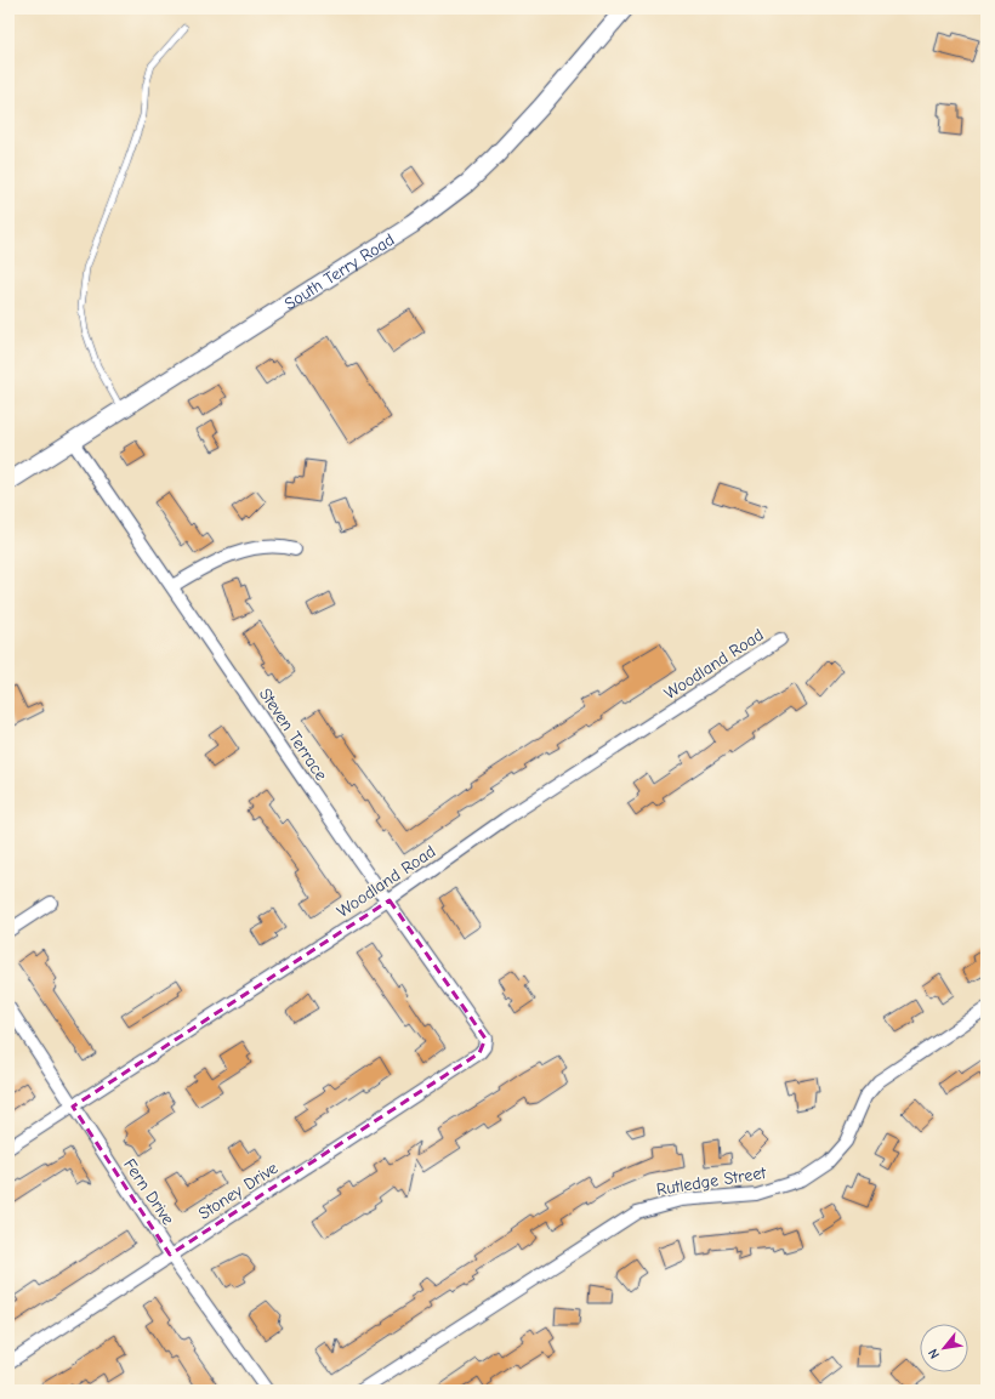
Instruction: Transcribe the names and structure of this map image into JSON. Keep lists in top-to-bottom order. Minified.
{"streets":{"street":["South Terry Road","Woodland Road","Steven Terrace","Rutledge Street","Stoney Drive","Fern Drive"]},"crossings":[["South Terry Road","Steven Terrace"],["Woodland Road","Steven Terrace"],["Woodland Road","Fern Drive"],["Steven Terrace","Stoney Drive"],["Stoney Drive","Fern Drive"]],"north":"bottom left"}
